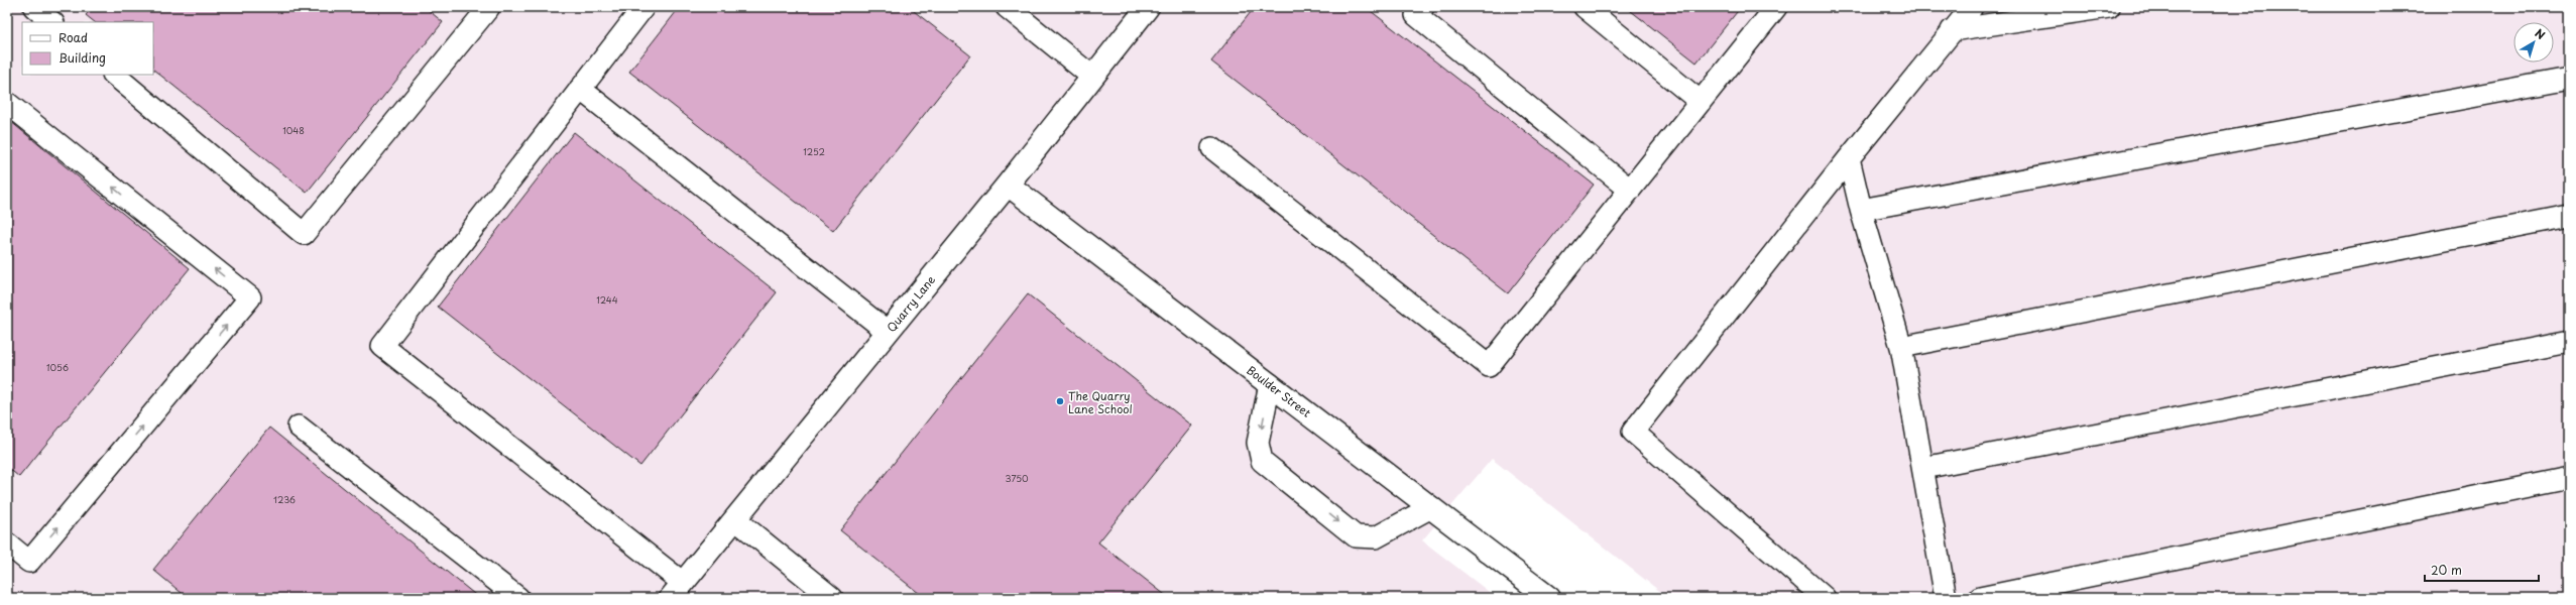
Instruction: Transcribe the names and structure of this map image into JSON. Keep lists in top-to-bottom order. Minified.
{"streets":{"street":["Quarry Lane","Boulder Street"]},"crossings":[["Quarry Lane","Boulder Street"]],"places":["The Quarry Lane School"],"house_numbers":["1048","1252","1244","1056","3750","1236"],"legend":["Road","Building"],"scale_bar":"20 m","north":"top right"}
